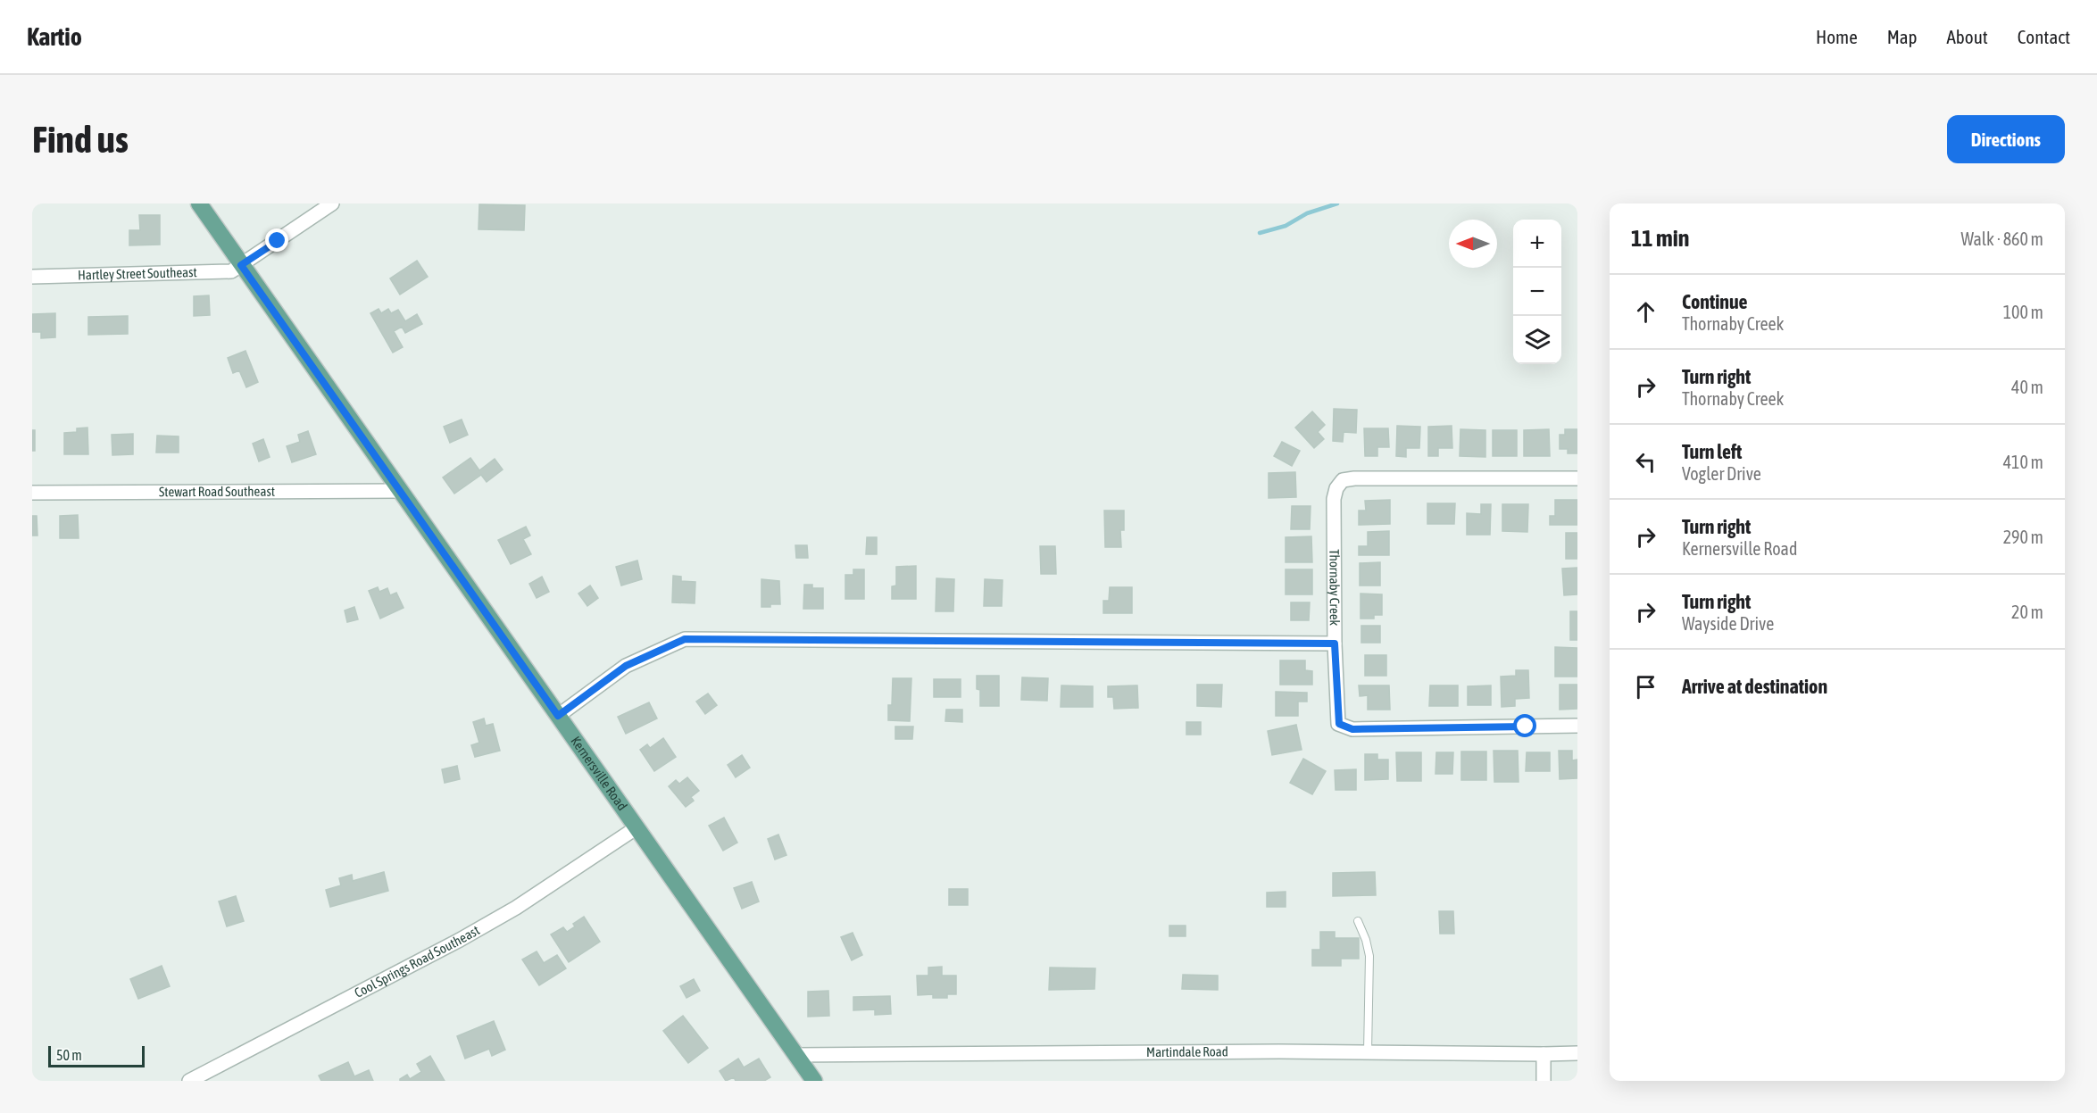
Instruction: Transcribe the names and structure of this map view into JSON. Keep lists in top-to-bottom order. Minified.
{"streets":{"main road":["Kernersville Road"],"street":["Hartley Street Southeast","Stewart Road Southeast","Thornaby Creek","Cool Springs Road Southeast","Martindale Road"]},"crossings":[["Hartley Street Southeast","Kernersville Road"],["Stewart Road Southeast","Kernersville Road"],["Kernersville Road","Cool Springs Road Southeast"],["Kernersville Road","Martindale Road"]],"scale_bar":"50 m","north":"left","page":{"header":"Kartio","nav":["Home","Map","About","Contact"],"buttons":"Directions","title":"Find us","heading":["11 min","Walk · 860 m"],"map_buttons":["+","−"],"list":[["Continue","Thornaby Creek","100 m"],["Turn right","Thornaby Creek","40 m"],["Turn left","Vogler Drive","410 m"],["Turn right","Kernersville Road","290 m"],["Turn right","Wayside Drive","20 m"],"Arrive at destination"],"scale":"50 m"}}
